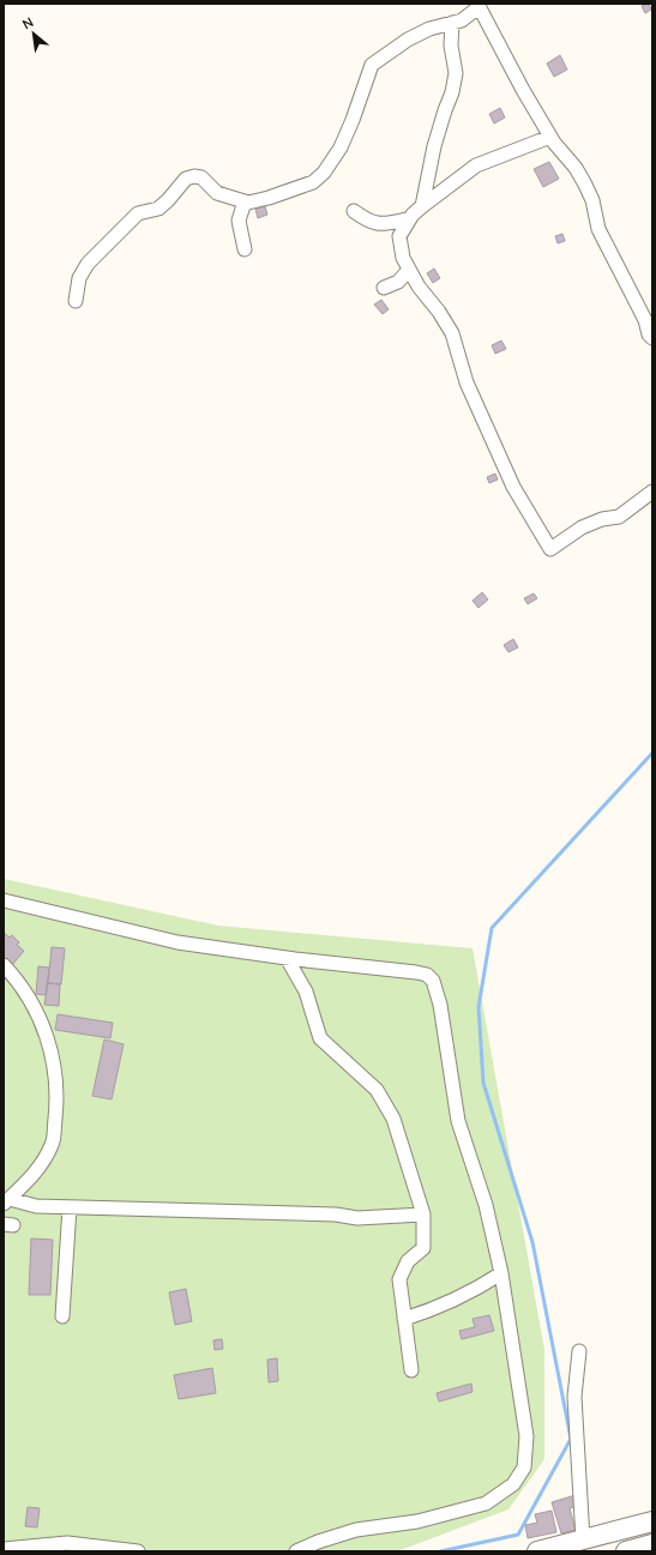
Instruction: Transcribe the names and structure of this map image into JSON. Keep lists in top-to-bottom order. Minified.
{"north":"top left"}
